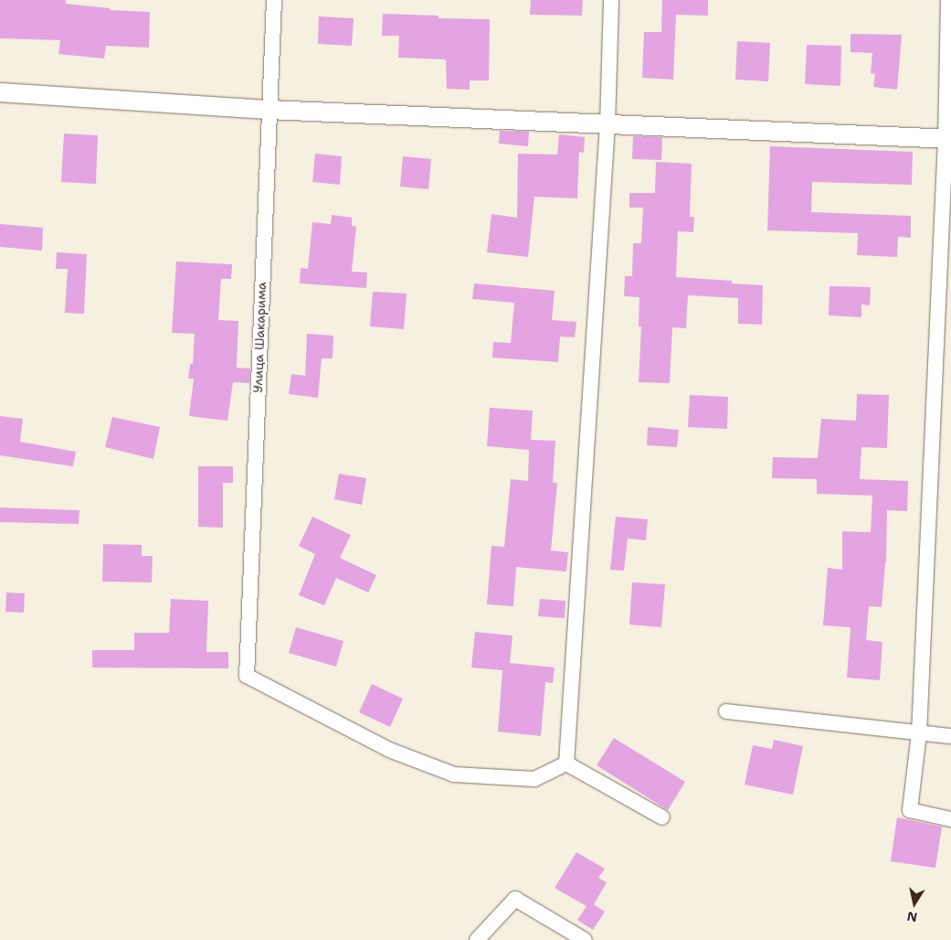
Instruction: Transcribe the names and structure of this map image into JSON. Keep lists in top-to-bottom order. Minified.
{"streets":{"street":["Улица Шакарима"]},"north":"bottom"}
